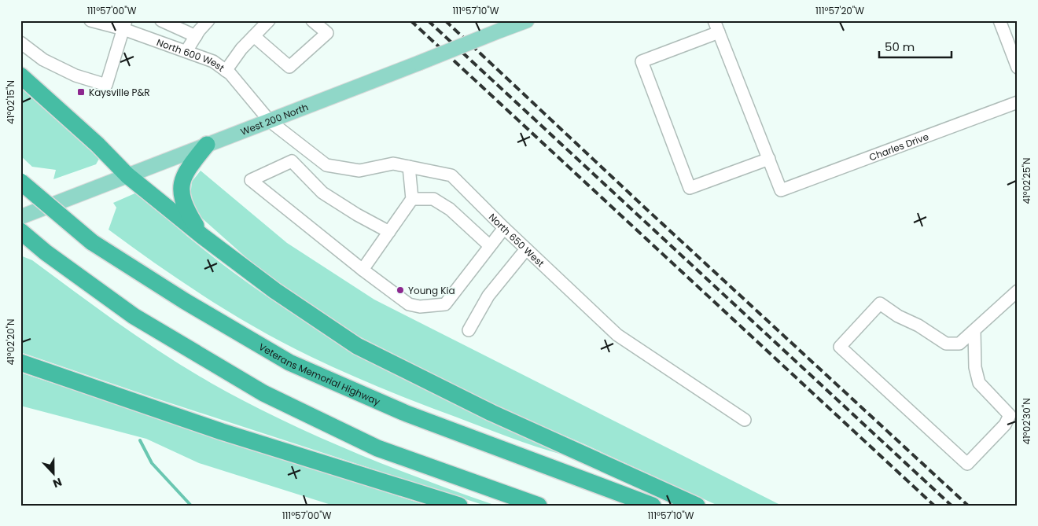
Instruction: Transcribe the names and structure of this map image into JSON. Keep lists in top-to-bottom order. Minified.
{"streets":{"highway":["Veterans Memorial Highway"],"main road":["West 200 North"],"street":["North 600 West","Charles Drive","North 650 West"]},"crossings":[["North 600 West","West 200 North"],["North 600 West","North 650 West"],["West 200 North","North 650 West"]],"places":{"transit":["Kaysville P&R"],"other":["Young Kia"]},"scale_bar":"50 m","north":"bottom","coordinates":["111°57'00\"W","111°57'10\"W","111°57'20\"W","41°02'15\"N","41°02'25\"N","41°02'20\"N","41°02'30\"N"]}
